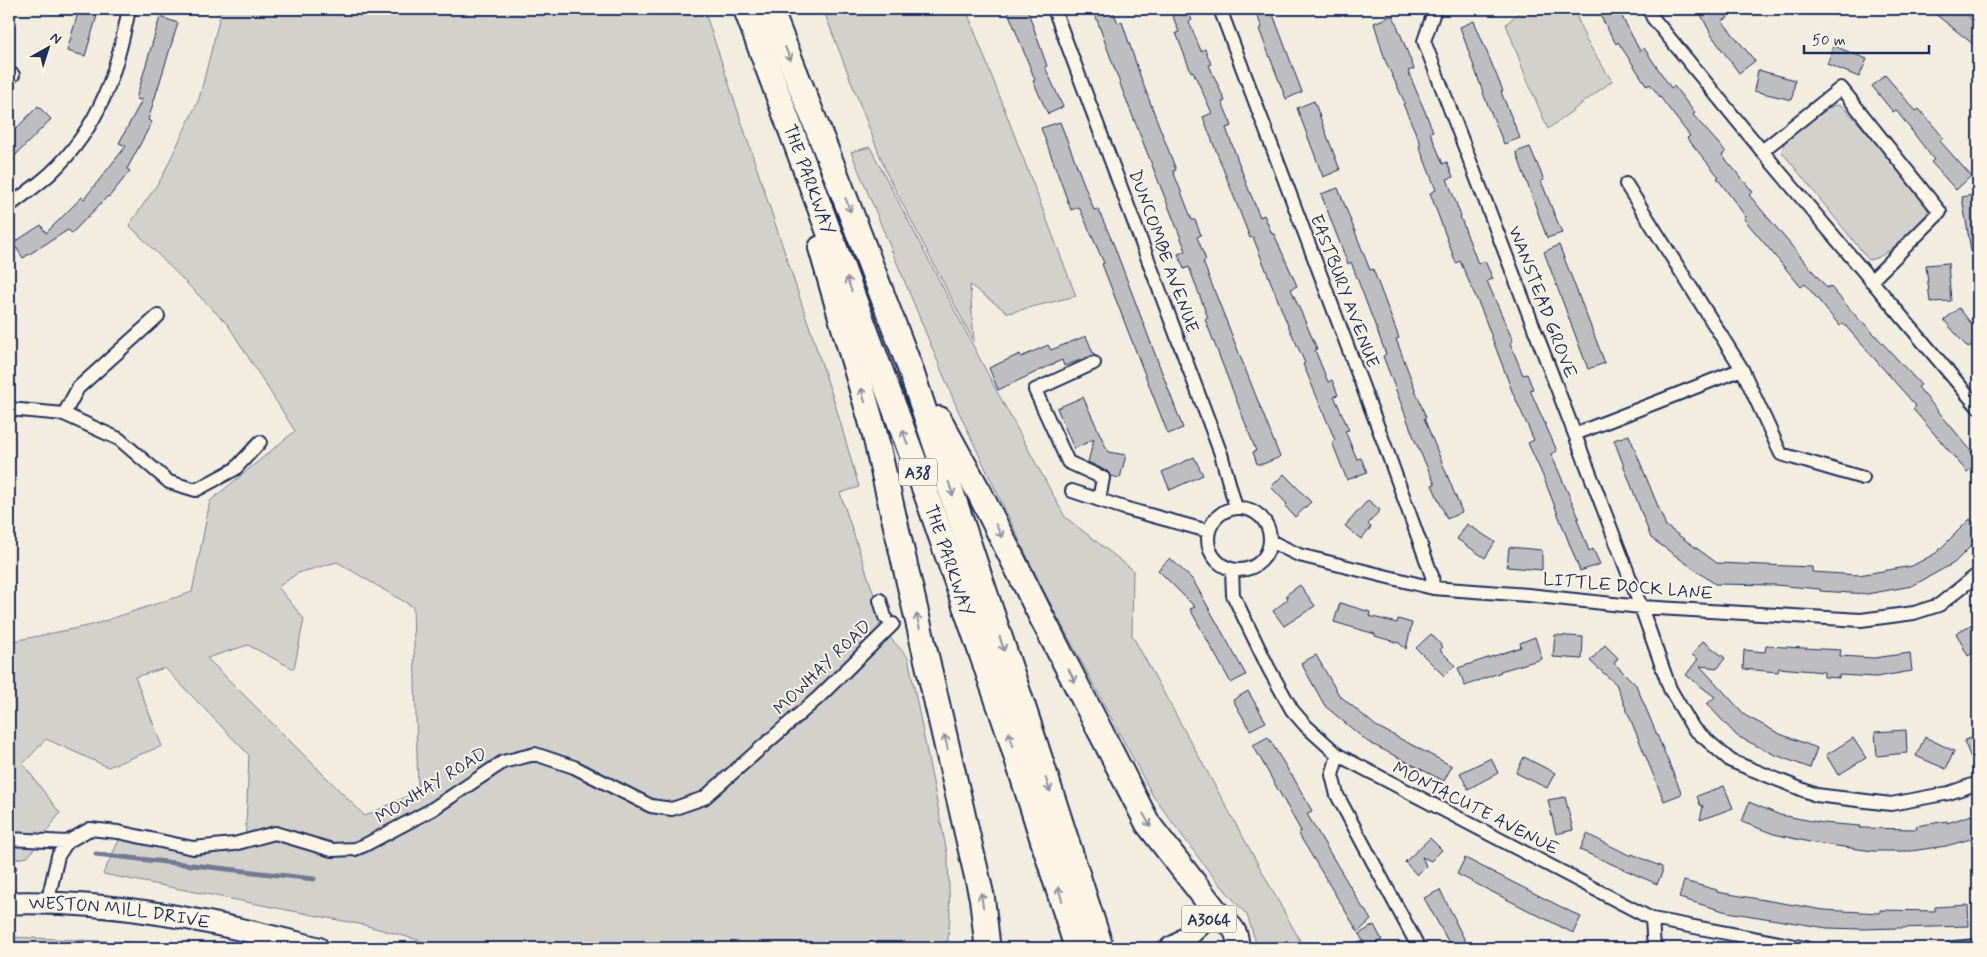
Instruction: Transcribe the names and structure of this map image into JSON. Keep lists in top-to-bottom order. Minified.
{"streets":{"highway":["THE PARKWAY","A38"],"main road":["WESTON MILL DRIVE","A3064"],"street":["DUNCOMBE AVENUE","EASTBURY AVENUE","WANSTEAD GROVE","LITTLE DOCK LANE","MOWHAY ROAD","MONTACUTE AVENUE"]},"crossings":[["THE PARKWAY","A38"],["DUNCOMBE AVENUE","LITTLE DOCK LANE"],["DUNCOMBE AVENUE","MONTACUTE AVENUE"],["EASTBURY AVENUE","LITTLE DOCK LANE"],["WANSTEAD GROVE","LITTLE DOCK LANE"],["A38","A3064"],["LITTLE DOCK LANE","MONTACUTE AVENUE"]],"scale_bar":"50 m","north":"top right"}
